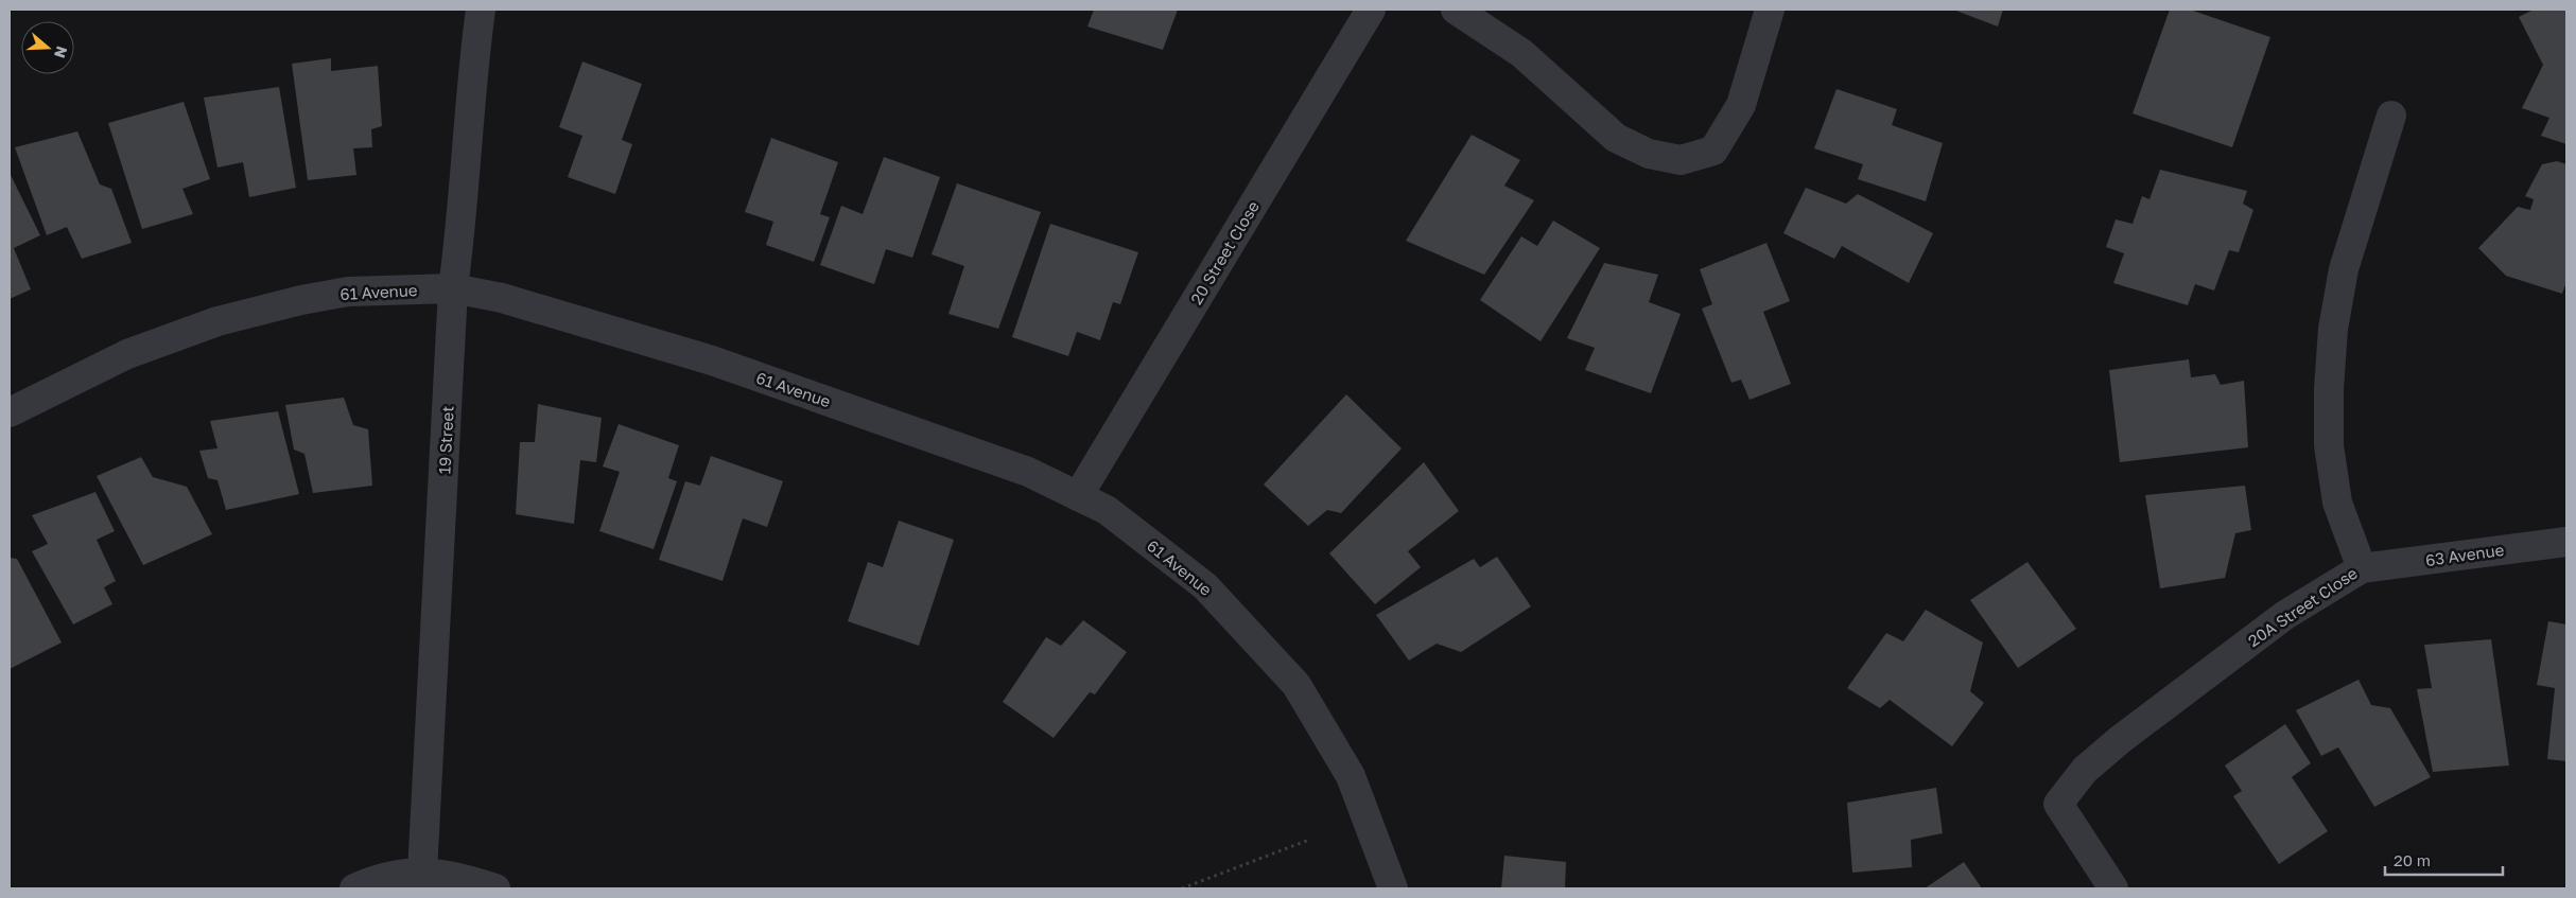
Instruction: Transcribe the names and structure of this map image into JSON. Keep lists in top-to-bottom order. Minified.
{"streets":{"street":["20 Street Close","61 Avenue","19 Street","63 Avenue","20A Street Close"]},"crossings":[["20 Street Close","61 Avenue"],["61 Avenue","19 Street"],["63 Avenue","20A Street Close"]],"scale_bar":"20 m","north":"right"}
